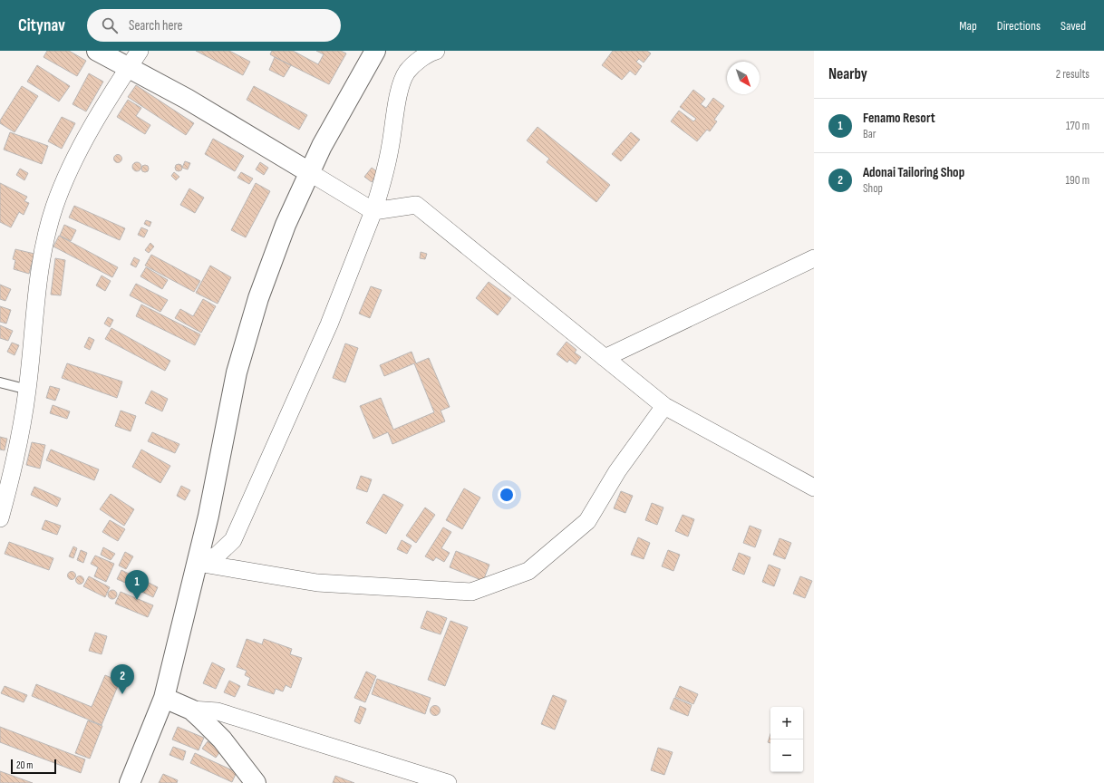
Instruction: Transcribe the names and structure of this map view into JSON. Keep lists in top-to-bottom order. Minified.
{"scale_bar":"20 m","north":"bottom right","page":{"header":"Citynav","search":"Search here","nav":["Map","Directions","Saved"],"heading":["Nearby","2 results"],"list":[{"mark":"1","name":"Fenamo Resort","note":"Bar","value":"170 m"},{"mark":"2","name":"Adonai Tailoring Shop","note":"Shop","value":"190 m"}],"pins":["1","2"],"map_buttons":["+","−"],"scale":"20 m"}}
